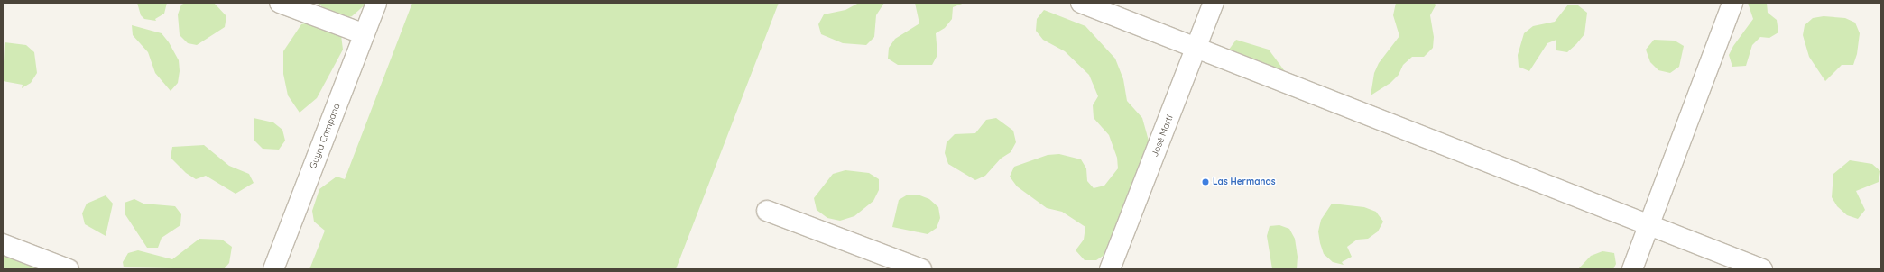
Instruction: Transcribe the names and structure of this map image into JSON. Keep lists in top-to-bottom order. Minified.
{"streets":{"street":["Guyra Campana","José Martí"]},"places":["Las Hermanas"]}
